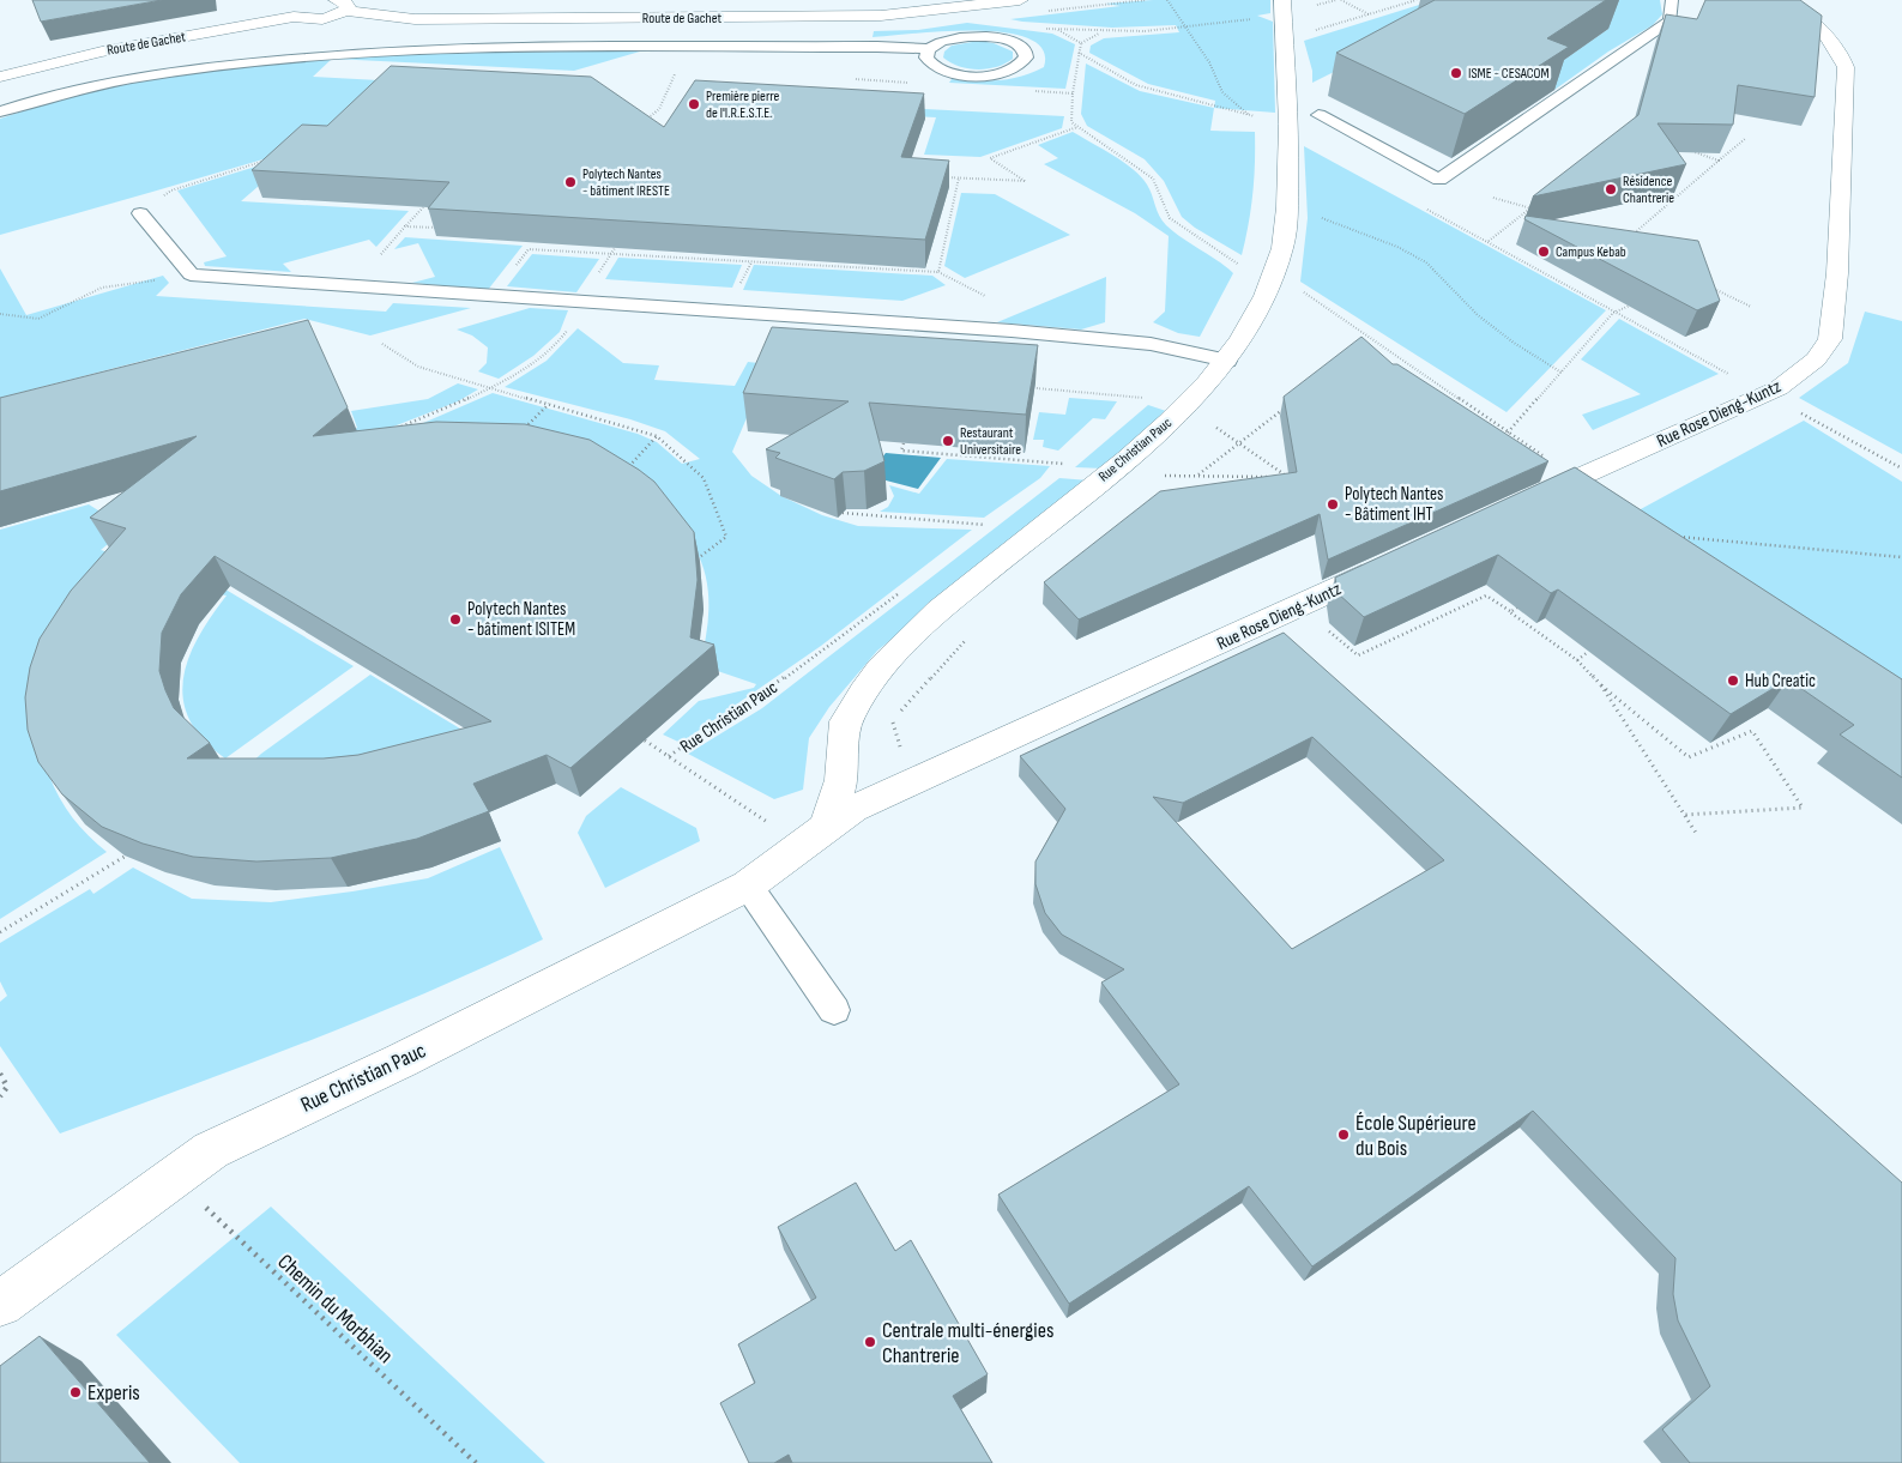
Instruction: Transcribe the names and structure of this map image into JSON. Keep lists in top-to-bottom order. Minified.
{"streets":{"street":["Route de Gachet","Rue Rose Dieng-Kuntz","Rue Christian Pauc"],"path":["Chemin du Morbhian"]},"crossings":[["Rue Rose Dieng-Kuntz","Rue Christian Pauc"],["Rue Christian Pauc","Chemin du Morbhian"]],"places":["ISME - CESACOM","Première pierre de l'I.R.E.S.T.E.","Polytech Nantes - bâtiment IRESTE","Résidence Chantrerie","Campus Kebab","Restaurant Universitaire","Polytech Nantes - Bâtiment IHT","Polytech Nantes - bâtiment ISITEM","Hub Creatic","École Supérieure du Bois","Centrale multi-énergies Chantrerie","Experis"]}
